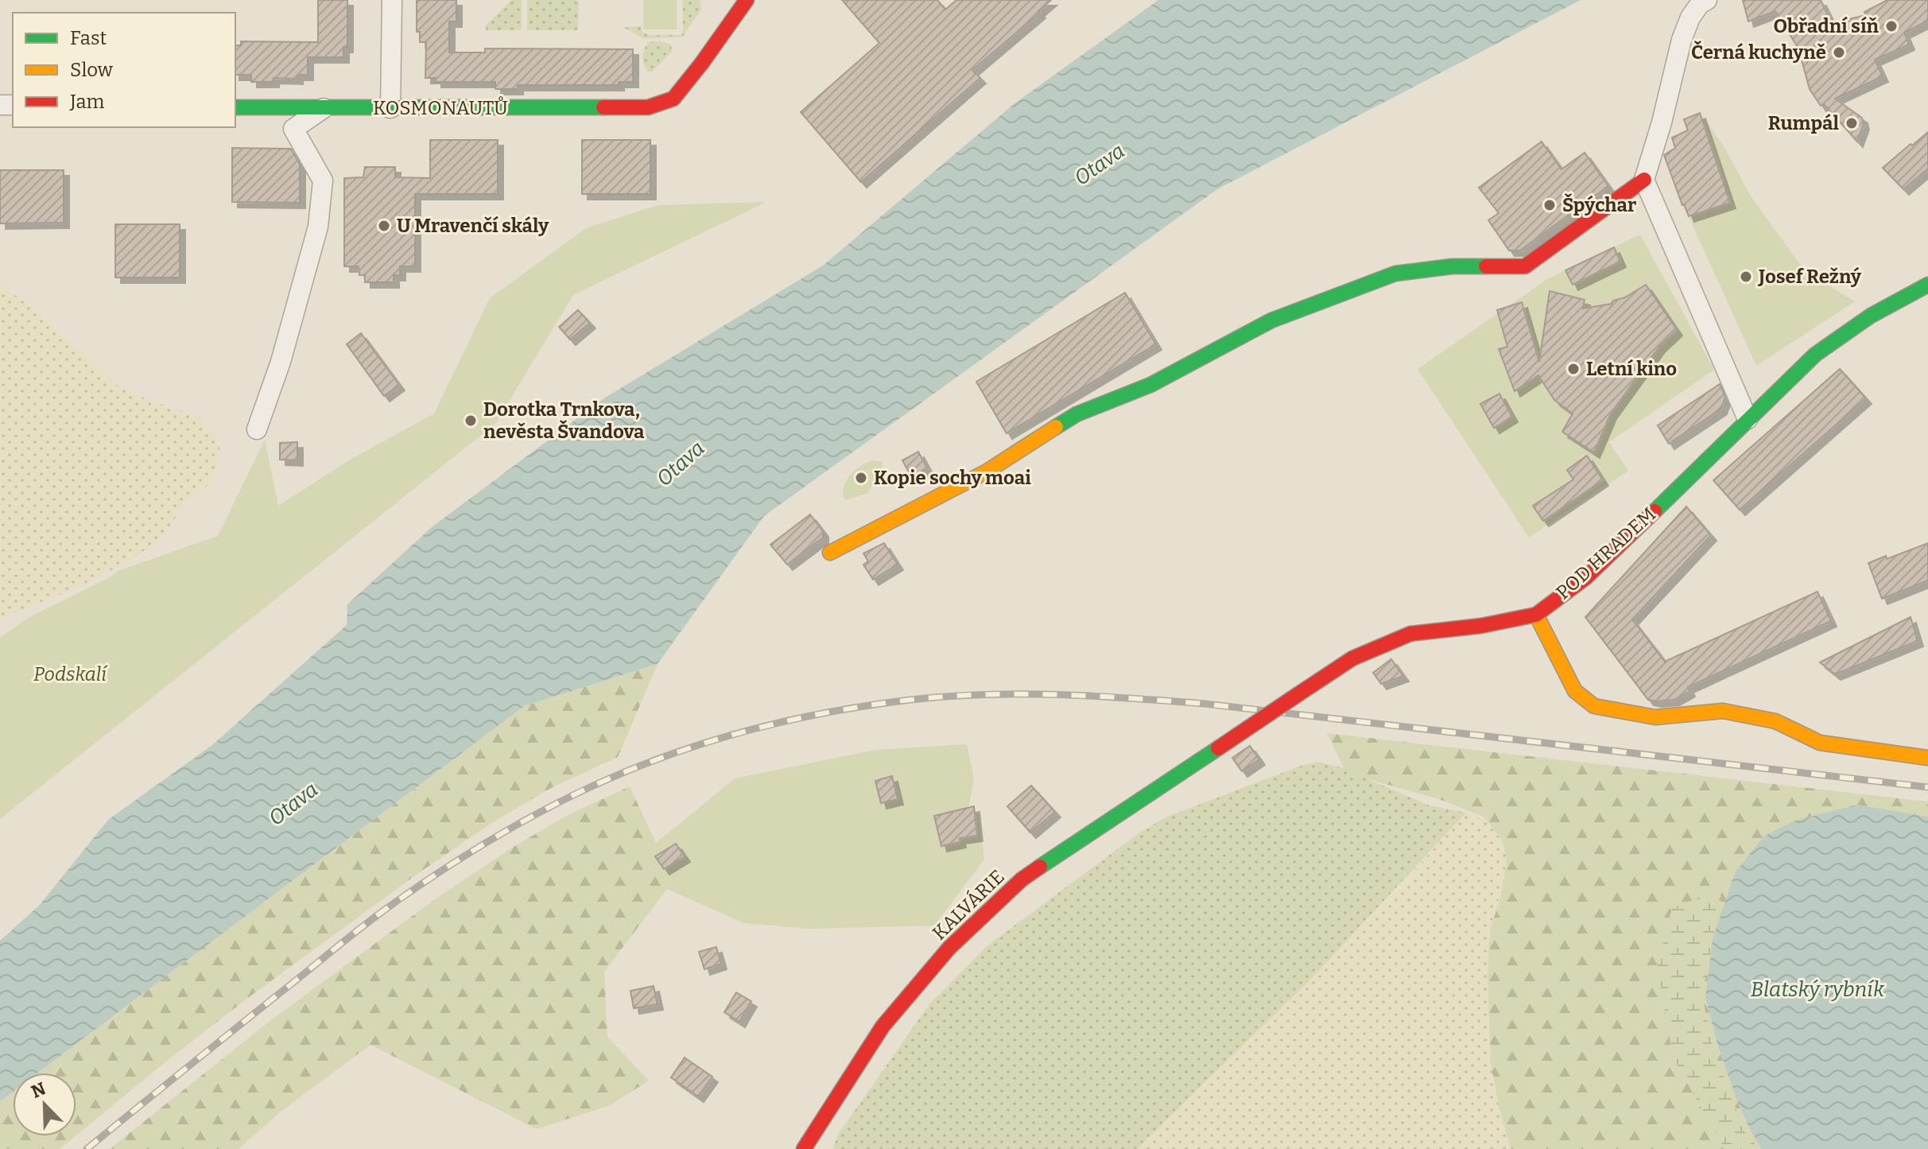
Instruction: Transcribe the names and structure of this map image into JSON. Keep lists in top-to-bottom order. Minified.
{"streets":{"street":["KOSMONAUTŮ","POD HRADEM","KALVÁRIE"]},"crossings":[["POD HRADEM","KALVÁRIE"]],"water":["Otava","Blatský rybník"],"parks":["Podskalí"],"places":["Obřadní síň","Černá kuchyně","Rumpál","Špýchar","U Mravenčí skály","Josef Režný","Letní kino","Dorotka Trnkova, nevěsta Švandova","Kopie sochy moai"],"legend":["Fast","Slow","Jam"],"north":"top left"}
